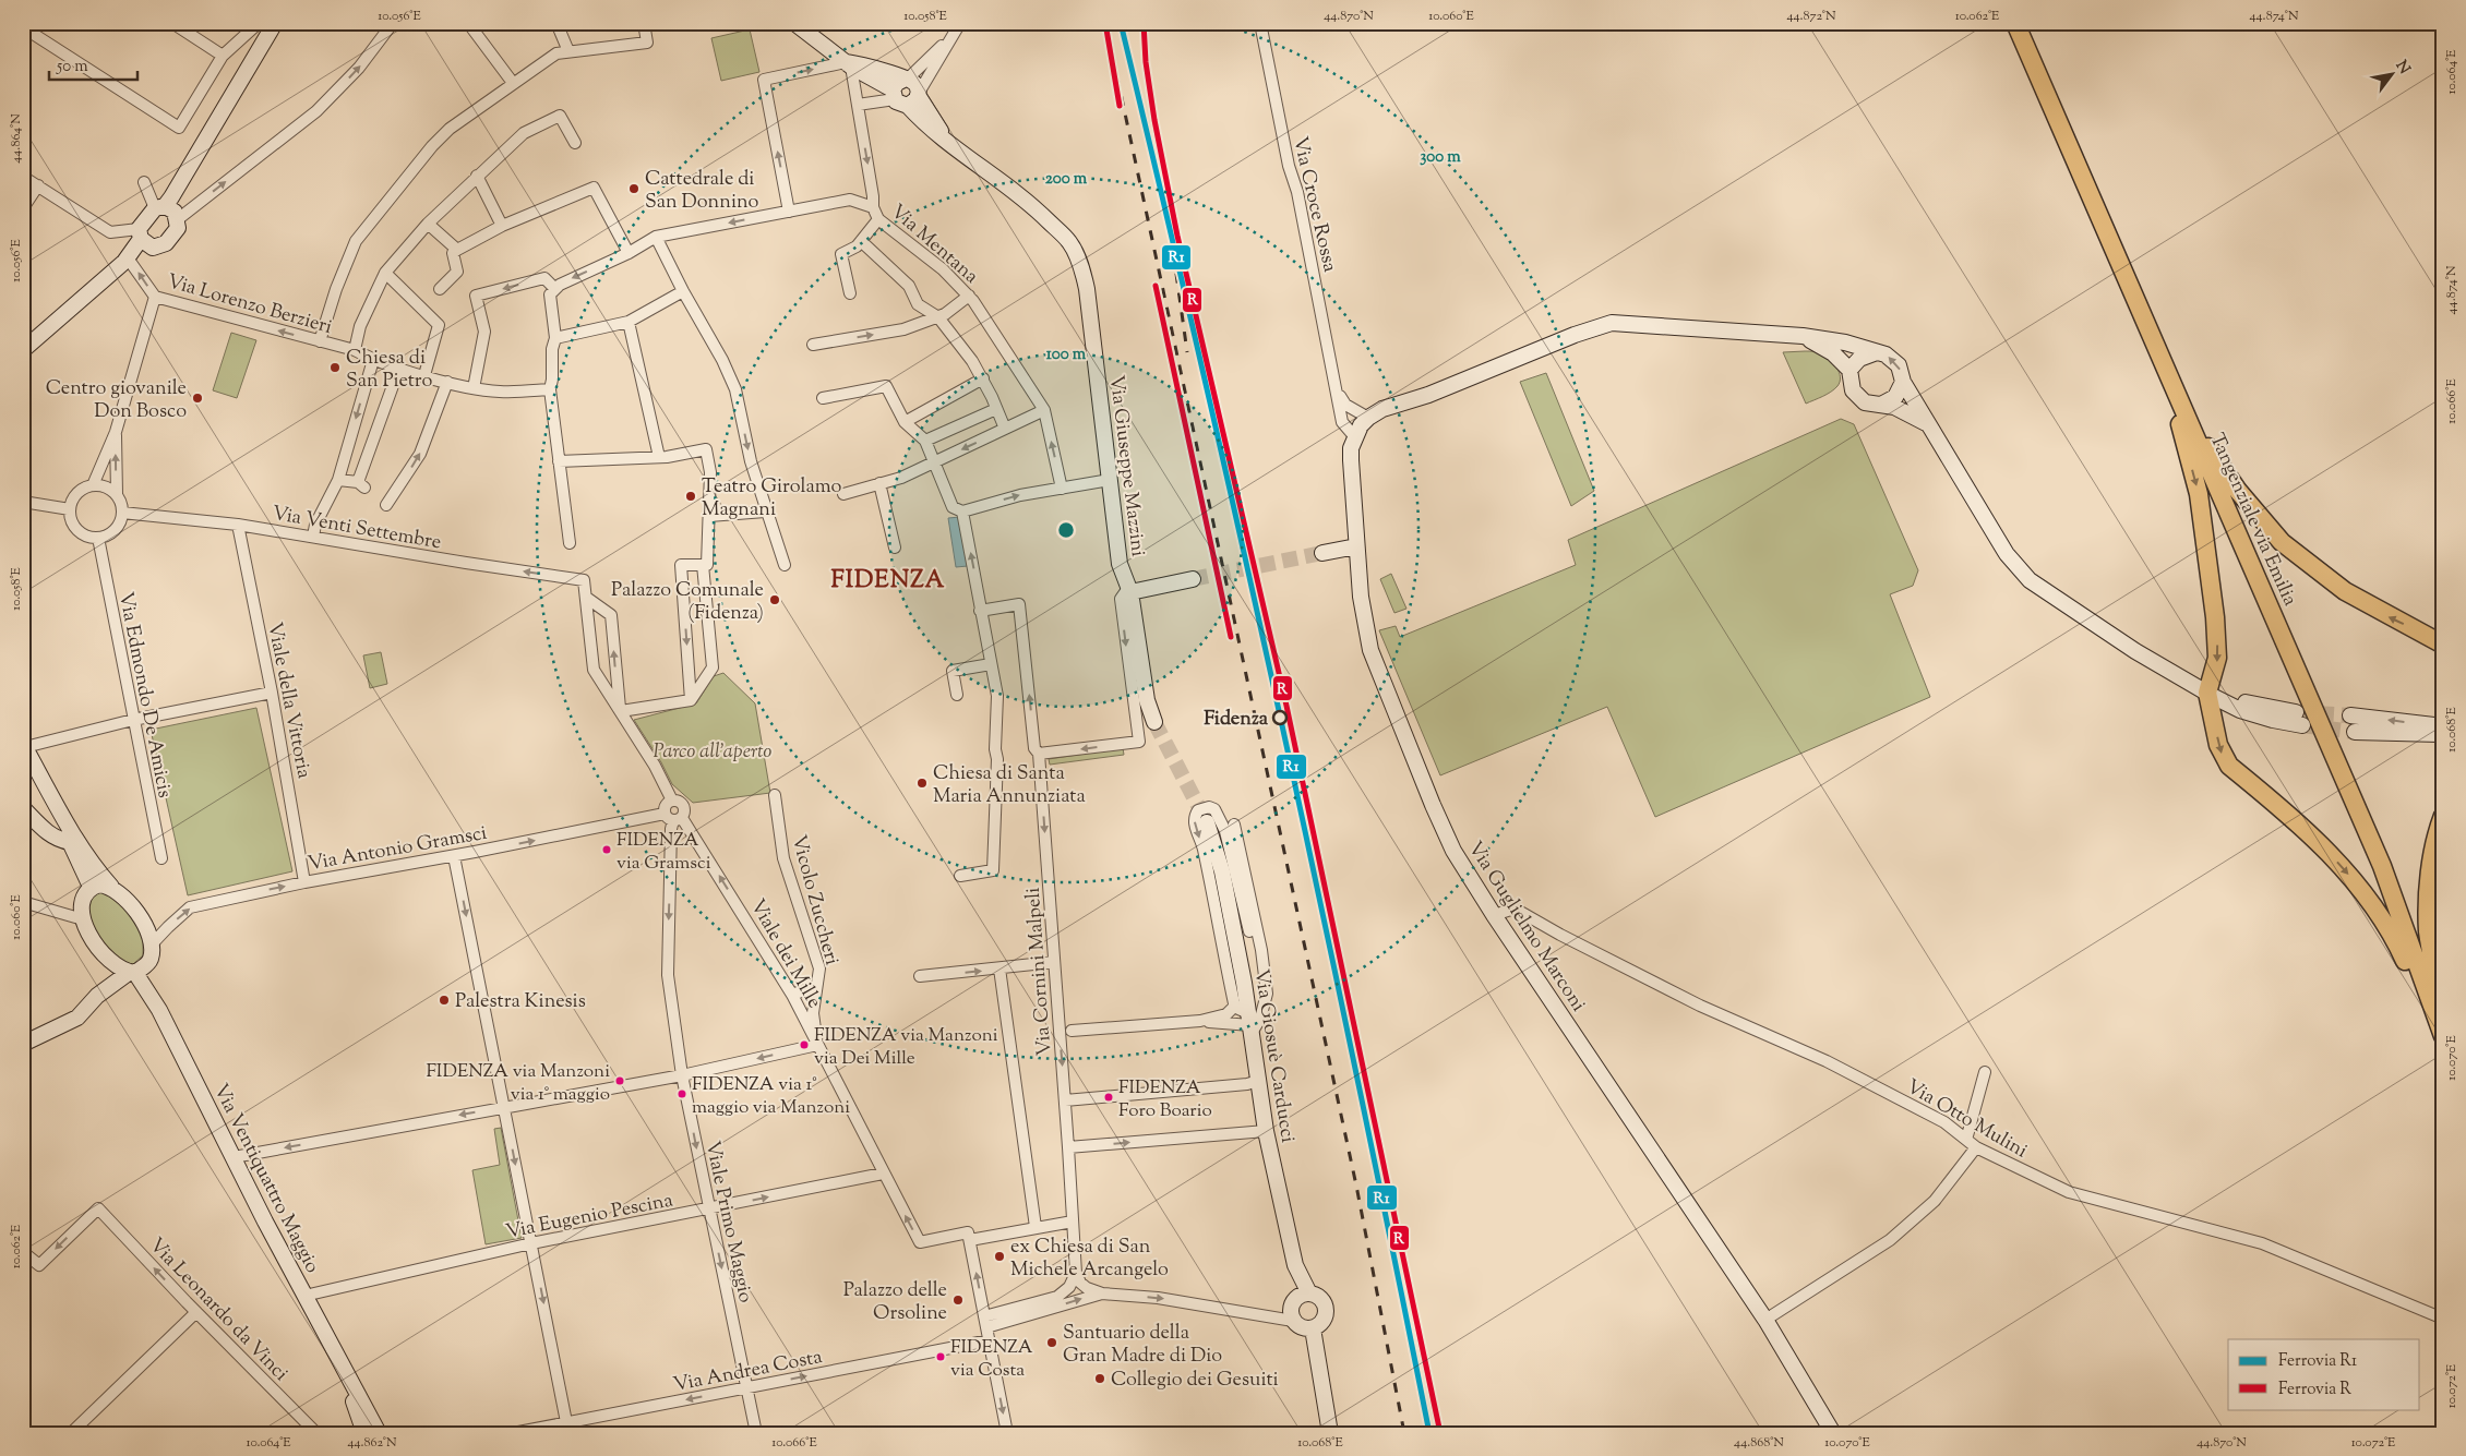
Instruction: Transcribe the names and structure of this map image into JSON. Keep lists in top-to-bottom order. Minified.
{"streets":{"main road":["Tangenziale via Emilia"],"street":["Via Croce Rossa","Via Mentana","Via Lorenzo Berzieri","Via Giuseppe Mazzini","Via Venti Settembre","Via Edmondo De Amicis","Viale della Vittoria","Via Antonio Gramsci","Vicolo Zuccheri","Via Guglielmo Marconi","Viale dei Mille","Via Cornini Malpeli","Via Giosuè Carducci","Via Otto Mulini","Via Ventiquattro Maggio","Via Eugenio Pescina","Viale Primo Maggio","Via Leonardo da Vinci","Via Andrea Costa"]},"crossings":[["Via Croce Rossa","Via Guglielmo Marconi"],["Via Venti Settembre","Via Edmondo De Amicis"],["Via Venti Settembre","Viale della Vittoria"],["Viale della Vittoria","Via Antonio Gramsci"],["Via Antonio Gramsci","Viale dei Mille"],["Via Antonio Gramsci","Via Ventiquattro Maggio"],["Via Antonio Gramsci","Viale Primo Maggio"],["Vicolo Zuccheri","Viale dei Mille"],["Via Guglielmo Marconi","Via Otto Mulini"],["Viale dei Mille","Via Eugenio Pescina"],["Viale dei Mille","Viale Primo Maggio"],["Via Ventiquattro Maggio","Via Eugenio Pescina"],["Via Eugenio Pescina","Viale Primo Maggio"],["Viale Primo Maggio","Via Andrea Costa"]],"one_way":["Via Lorenzo Berzieri","Via Venti Settembre","Via Antonio Gramsci","Viale dei Mille","Viale Primo Maggio"],"districts":["FIDENZA"],"parks":["Parco all'aperto"],"places":["Cattedrale di San Donnino","Chiesa di San Pietro","Centro giovanile Don Bosco","Teatro Girolamo Magnani","Palazzo Comunale (Fidenza)","Fidenza","Chiesa di Santa Maria Annunziata","FIDENZA via Gramsci","Palestra Kinesis","FIDENZA via Manzoni via Dei Mille","FIDENZA via Manzoni via 1° maggio","FIDENZA via 1° maggio via Manzoni","FIDENZA Foro Boario","ex Chiesa di San Michele Arcangelo","Palazzo delle Orsoline","Santuario della Gran Madre di Dio","FIDENZA via Costa","Collegio dei Gesuiti"],"lines":["rail line R1","rail line R"],"legend":["Ferrovia R1","Ferrovia R"],"scale_bar":"50 m","north":"top right","coordinates":["10.056°E","10.058°E","44.870°N","10.060°E","44.872°N","10.062°E","44.874°N","10.064°E","44.864°N","10.066°E","10.068°E","10.070°E","10.072°E","44.862°N","44.868°N"],"rings":["300 m","200 m","100 m"]}
